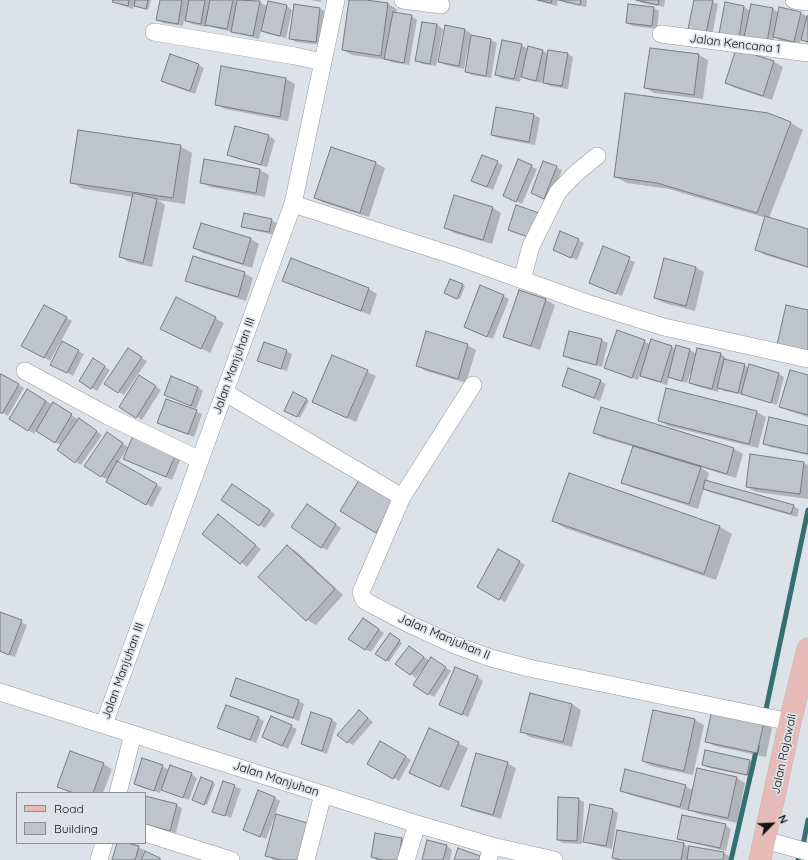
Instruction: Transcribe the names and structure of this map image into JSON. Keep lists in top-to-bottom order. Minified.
{"streets":{"main road":["Jalan Rajawali"],"street":["Jalan Kencana 1","Jalan Manjuhan III","Jalan Manjuhan II","Jalan Manjuhan"]},"crossings":[["Jalan Manjuhan III","Jalan Manjuhan"],["Jalan Manjuhan II","Jalan Rajawali"]],"legend":["Road","Building"],"north":"top right"}
